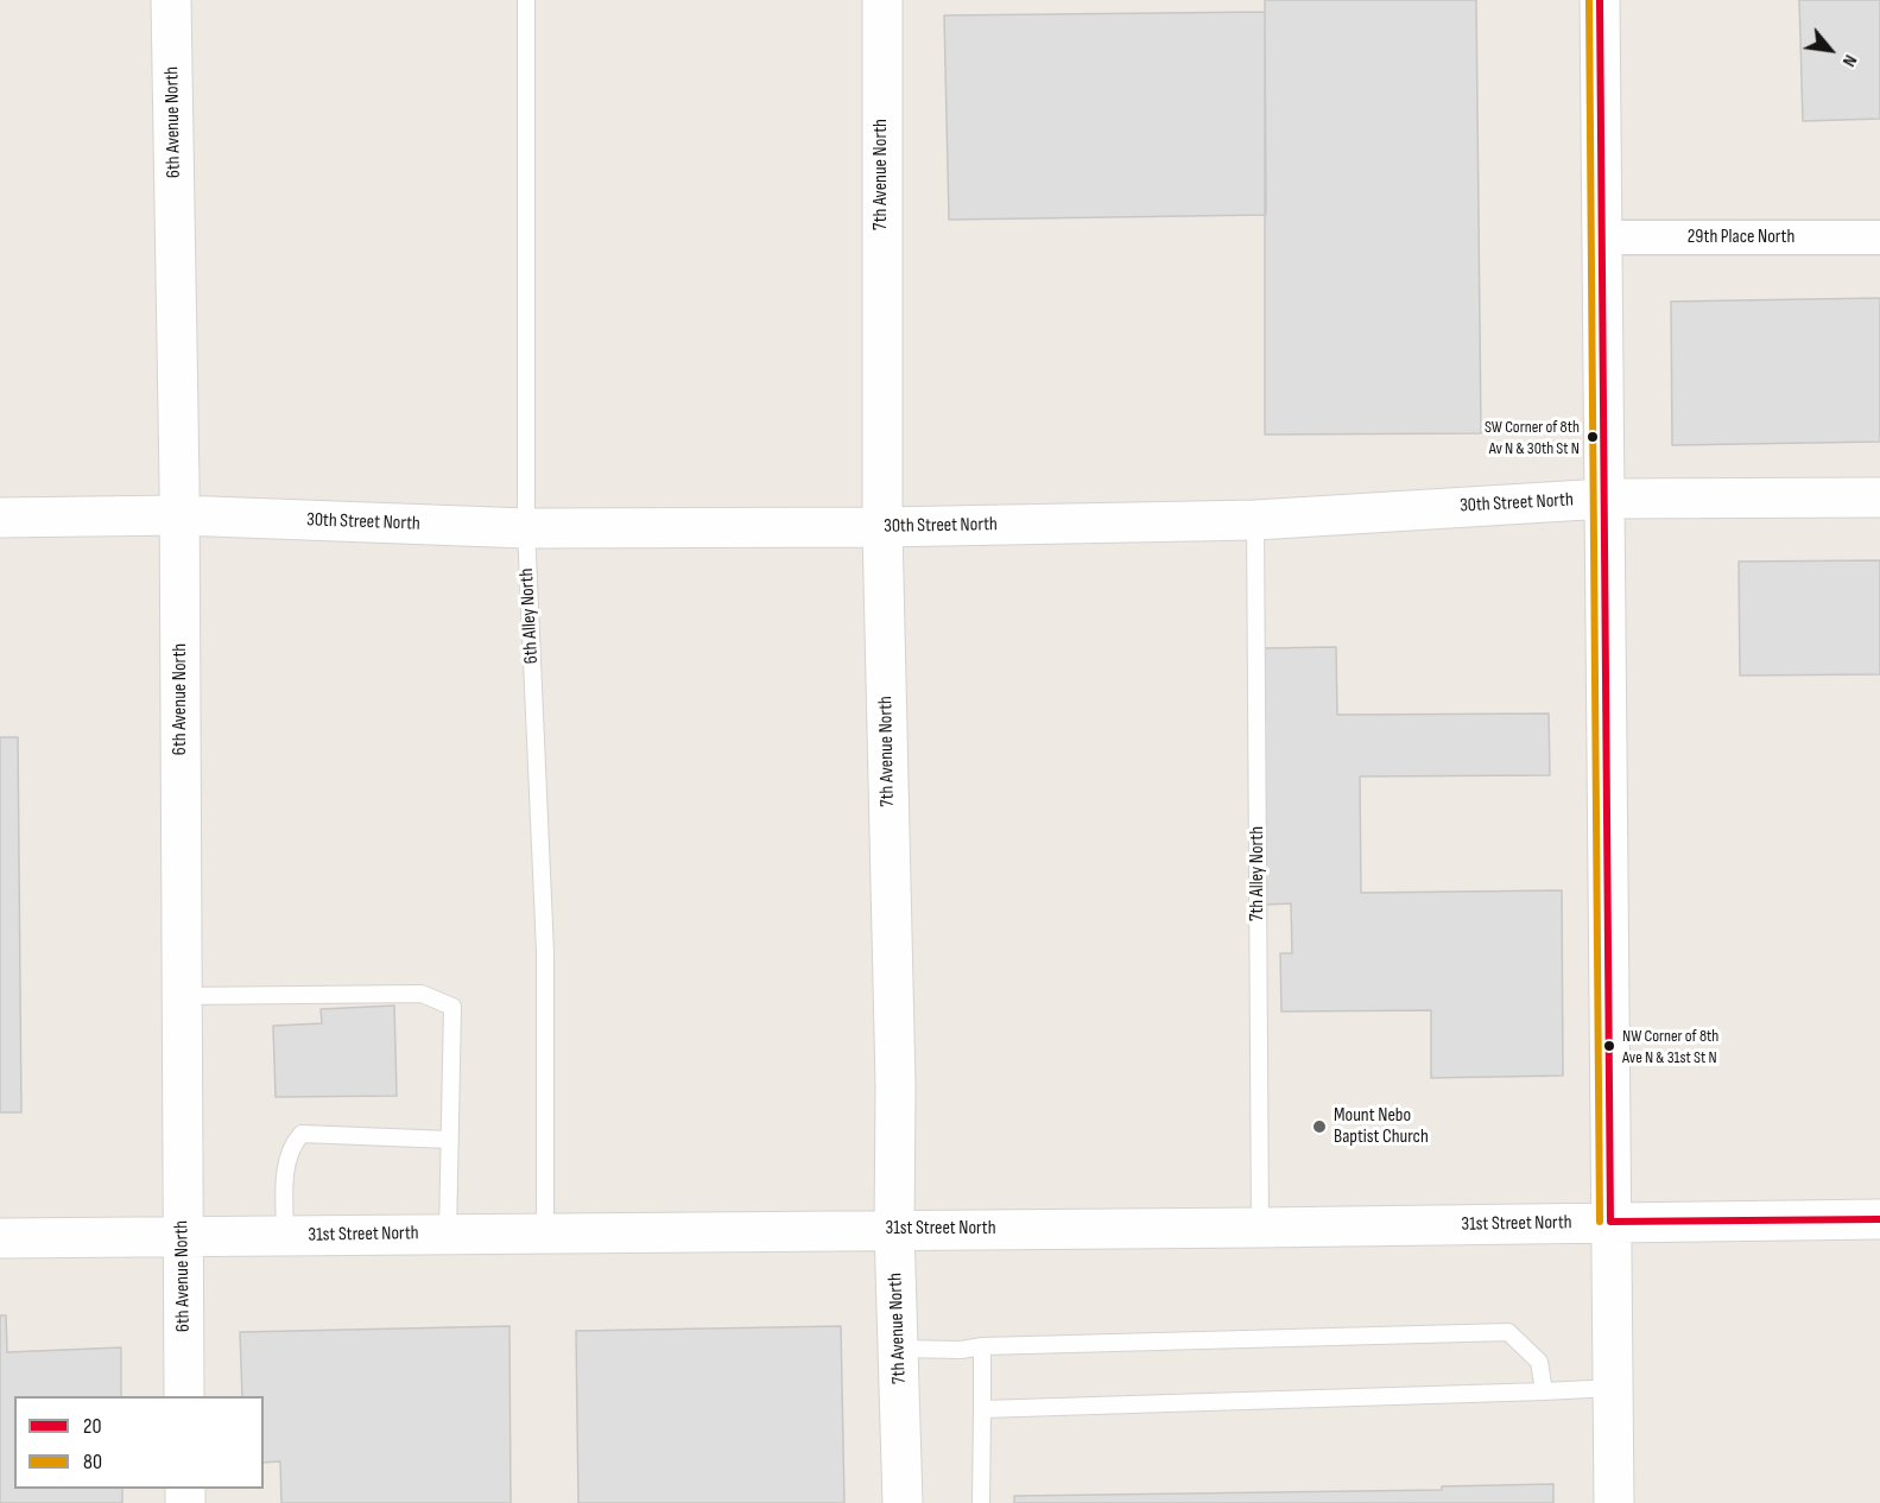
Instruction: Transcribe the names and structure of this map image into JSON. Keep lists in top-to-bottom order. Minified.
{"streets":{"street":["6th Avenue North","7th Avenue North","29th Place North","30th Street North","31st Street North"],"lane":["6th Alley North","7th Alley North"]},"crossings":[["6th Avenue North","30th Street North"],["6th Avenue North","31st Street North"],["7th Avenue North","30th Street North"],["7th Avenue North","31st Street North"],["30th Street North","6th Alley North"],["30th Street North","7th Alley North"],["6th Alley North","31st Street North"],["7th Alley North","31st Street North"]],"places":["SW Corner of 8th Av N & 30th St N","NW Corner of 8th Ave N & 31st St N","Mount Nebo Baptist Church"],"lines":["transit line 20","transit line 80"],"legend":["20","80"],"north":"bottom right"}
